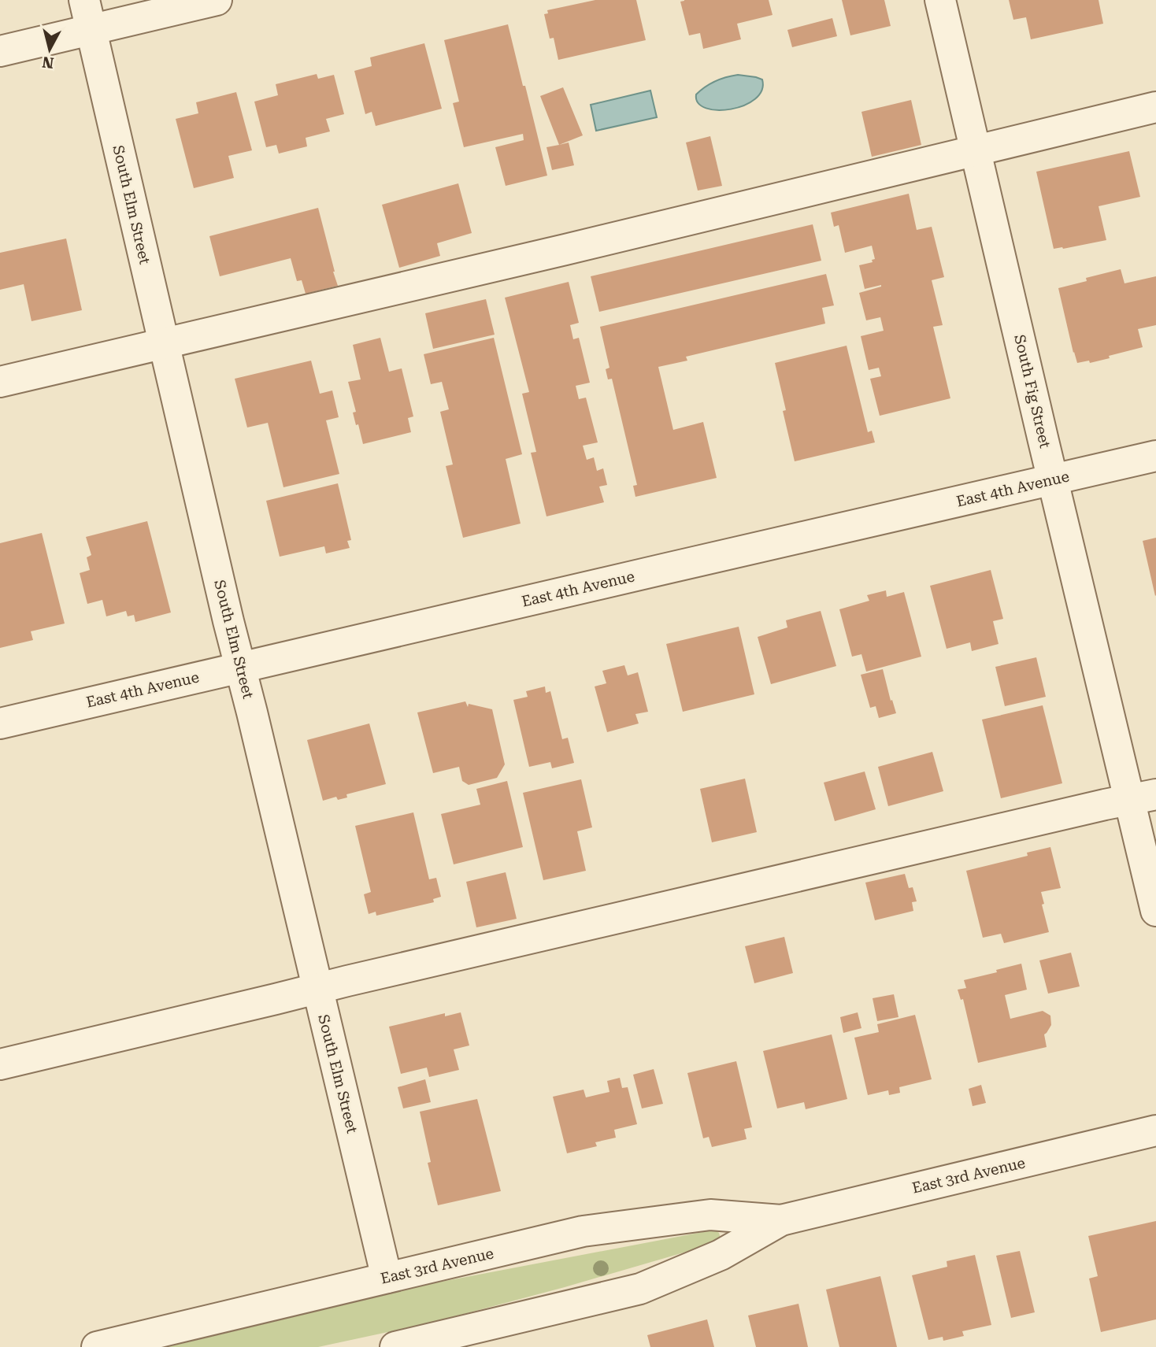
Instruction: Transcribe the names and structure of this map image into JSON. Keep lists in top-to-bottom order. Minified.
{"streets":{"street":["South Elm Street","South Fig Street","East 4th Avenue","East 3rd Avenue"]},"crossings":[["South Elm Street","East 4th Avenue"],["South Elm Street","East 3rd Avenue"],["South Fig Street","East 4th Avenue"]],"north":"bottom"}
